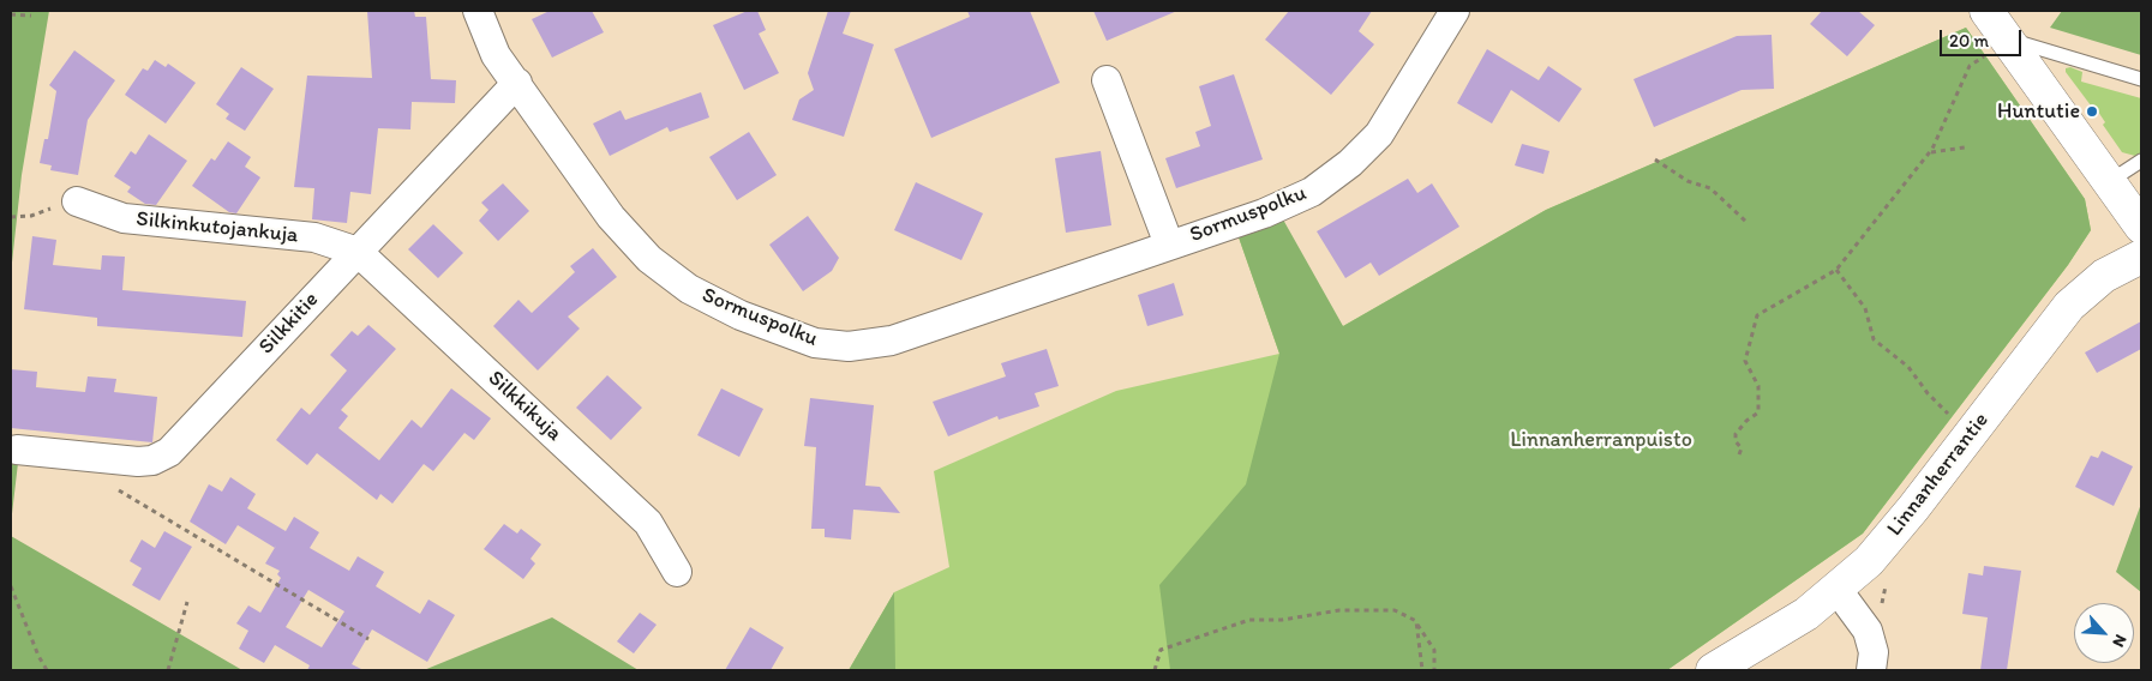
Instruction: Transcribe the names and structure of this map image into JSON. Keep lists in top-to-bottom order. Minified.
{"streets":{"street":["Sormuspolku","Silkinkutojankuja","Silkkitie","Silkkikuja","Linnanherrantie"]},"crossings":[["Sormuspolku","Silkkitie"],["Silkinkutojankuja","Silkkitie"],["Silkinkutojankuja","Silkkikuja"],["Silkkitie","Silkkikuja"]],"parks":["Linnanherranpuisto"],"places":["Huntutie"],"scale_bar":"20 m","north":"bottom right"}
